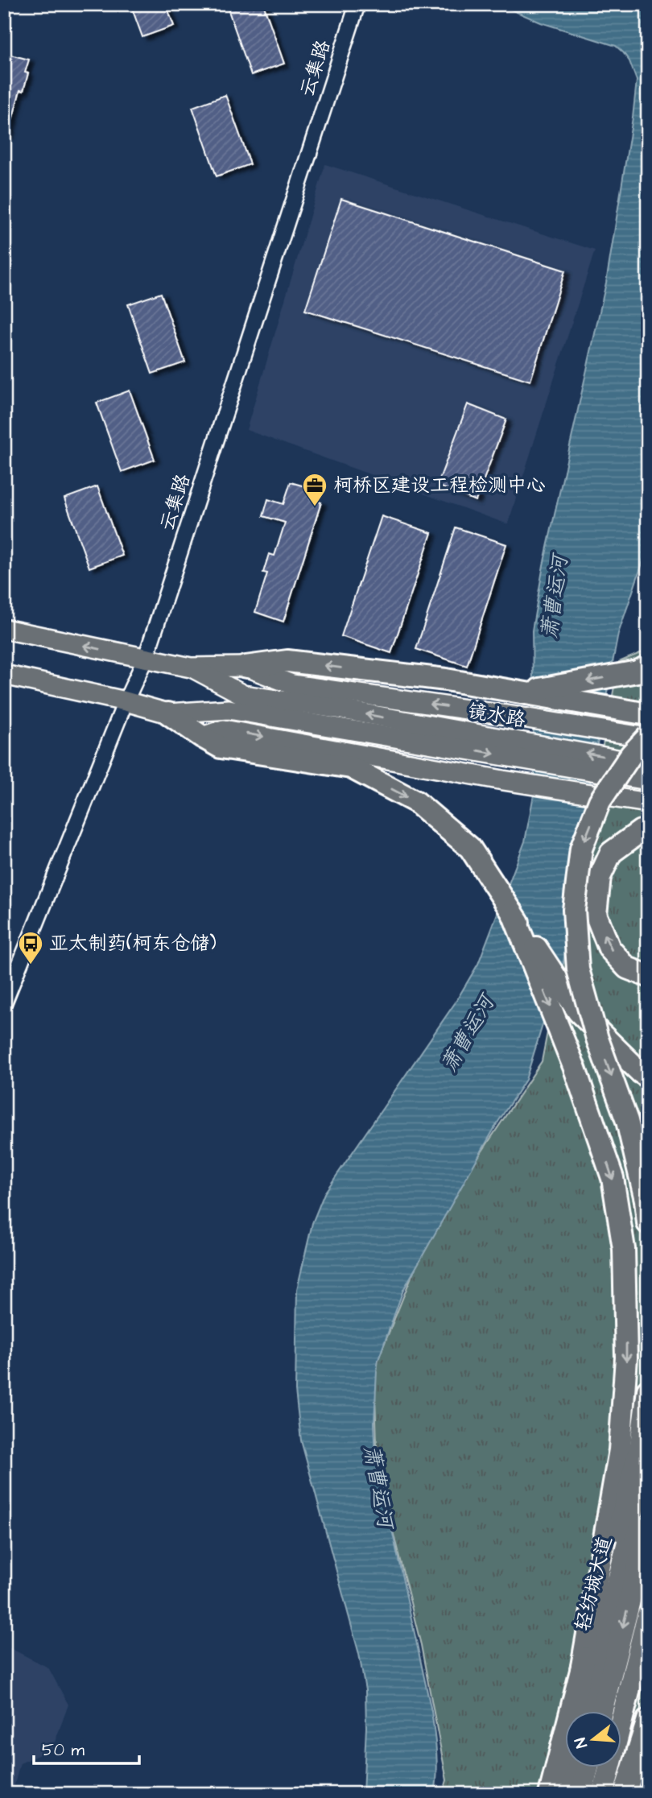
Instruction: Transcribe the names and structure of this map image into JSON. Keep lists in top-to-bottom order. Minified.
{"streets":{"main road":["镜水路","轻纺城大道"],"street":["云集路"]},"water":["萧曹运河"],"places":{"office":["柯桥区建设工程检测中心"],"bus stop":["亚太制药(柯东仓储)"]},"scale_bar":"50 m","north":"left"}
